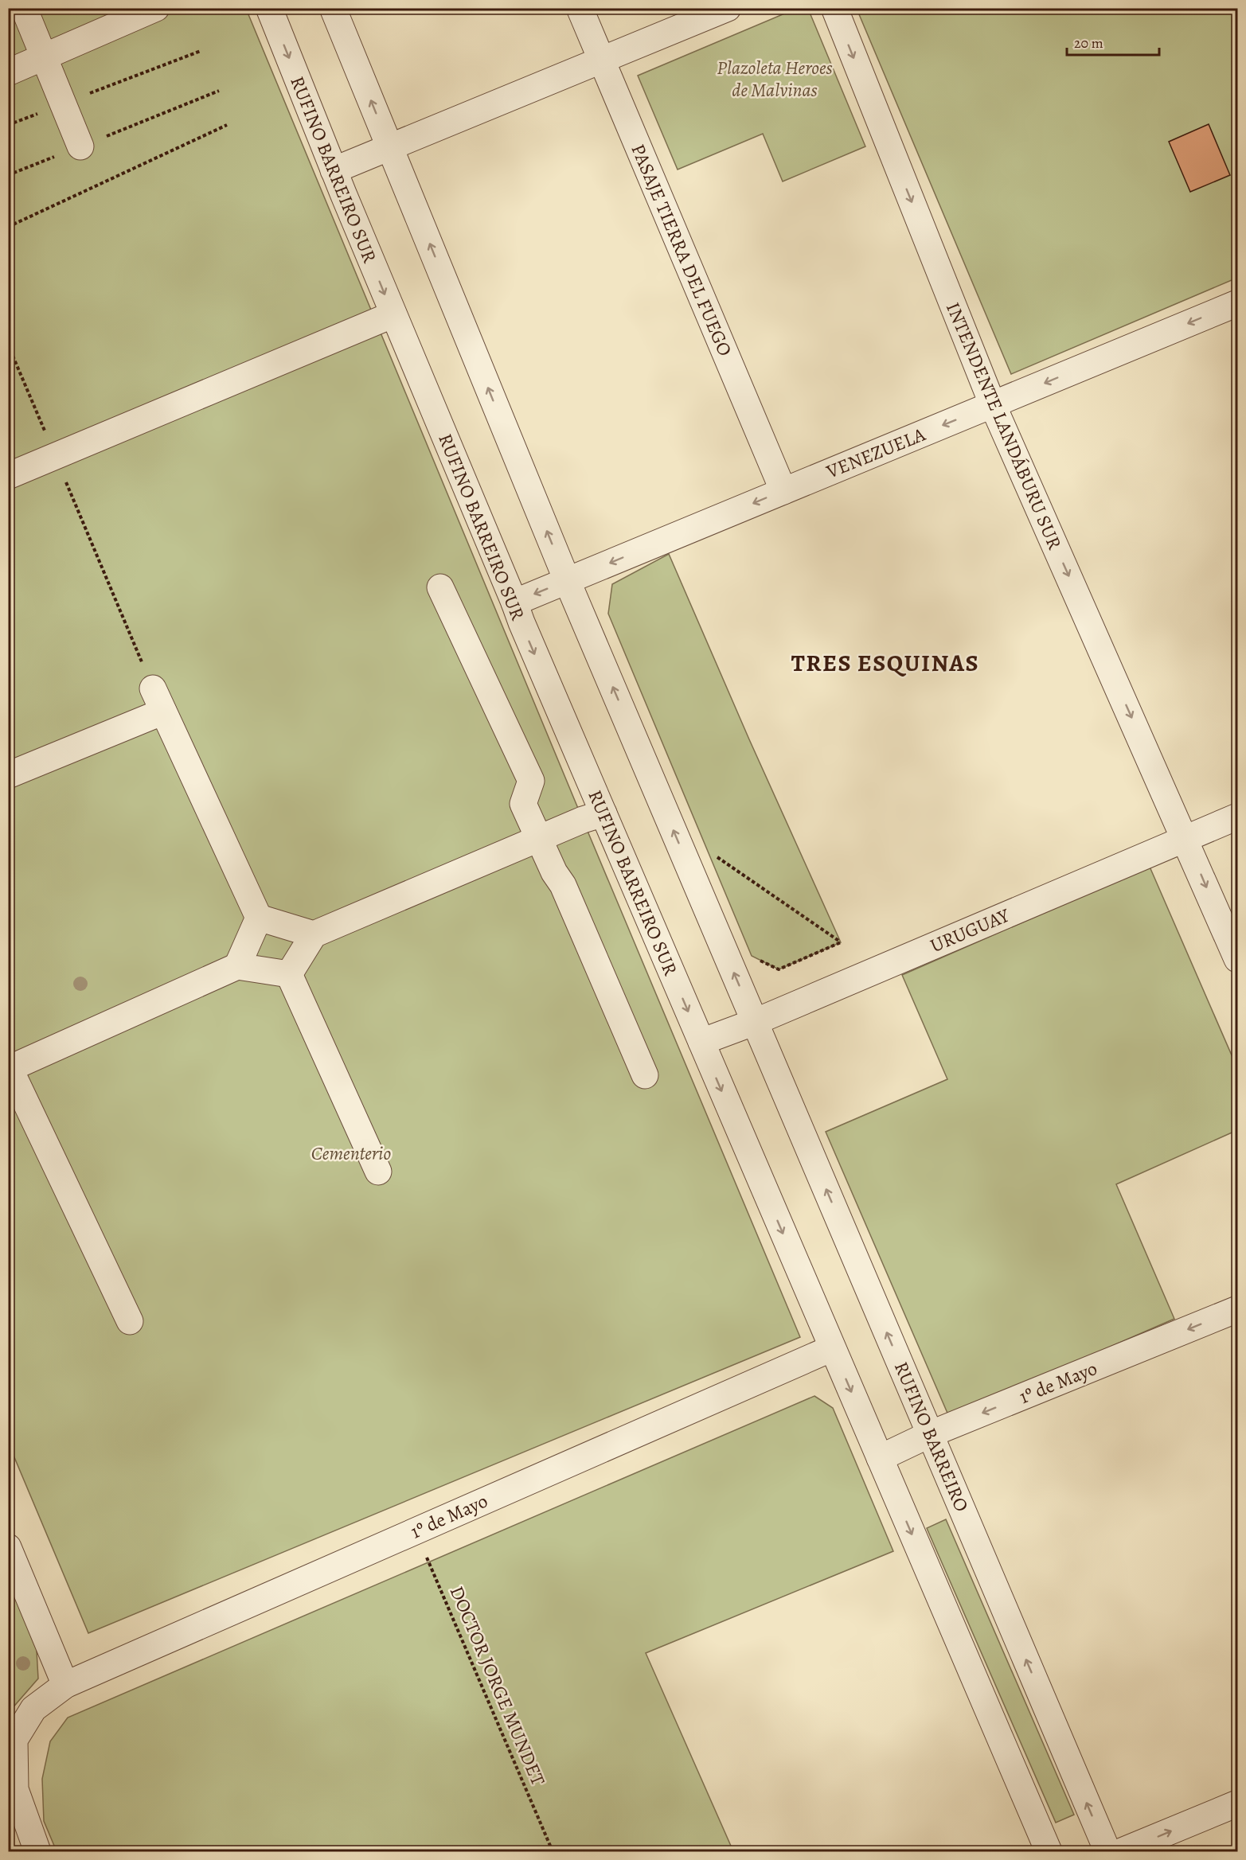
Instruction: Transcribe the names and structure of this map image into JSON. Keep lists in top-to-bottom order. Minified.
{"streets":{"street":["RUFINO BARREIRO SUR","PASAJE TIERRA DEL FUEGO","INTENDENTE LANDÁBURU SUR","VENEZUELA","URUGUAY","1º de Mayo","RUFINO BARREIRO"],"path":["DOCTOR JORGE MUNDET"]},"crossings":[["RUFINO BARREIRO SUR","VENEZUELA"],["RUFINO BARREIRO SUR","URUGUAY"],["PASAJE TIERRA DEL FUEGO","VENEZUELA"],["INTENDENTE LANDÁBURU SUR","VENEZUELA"],["INTENDENTE LANDÁBURU SUR","URUGUAY"],["URUGUAY","RUFINO BARREIRO"],["1º de Mayo","RUFINO BARREIRO"],["1º de Mayo","DOCTOR JORGE MUNDET"]],"one_way":["INTENDENTE LANDÁBURU SUR","VENEZUELA"],"districts":["TRES ESQUINAS"],"parks":["Plazoleta Heroes de Malvinas","Cementerio"],"scale_bar":"20 m"}
